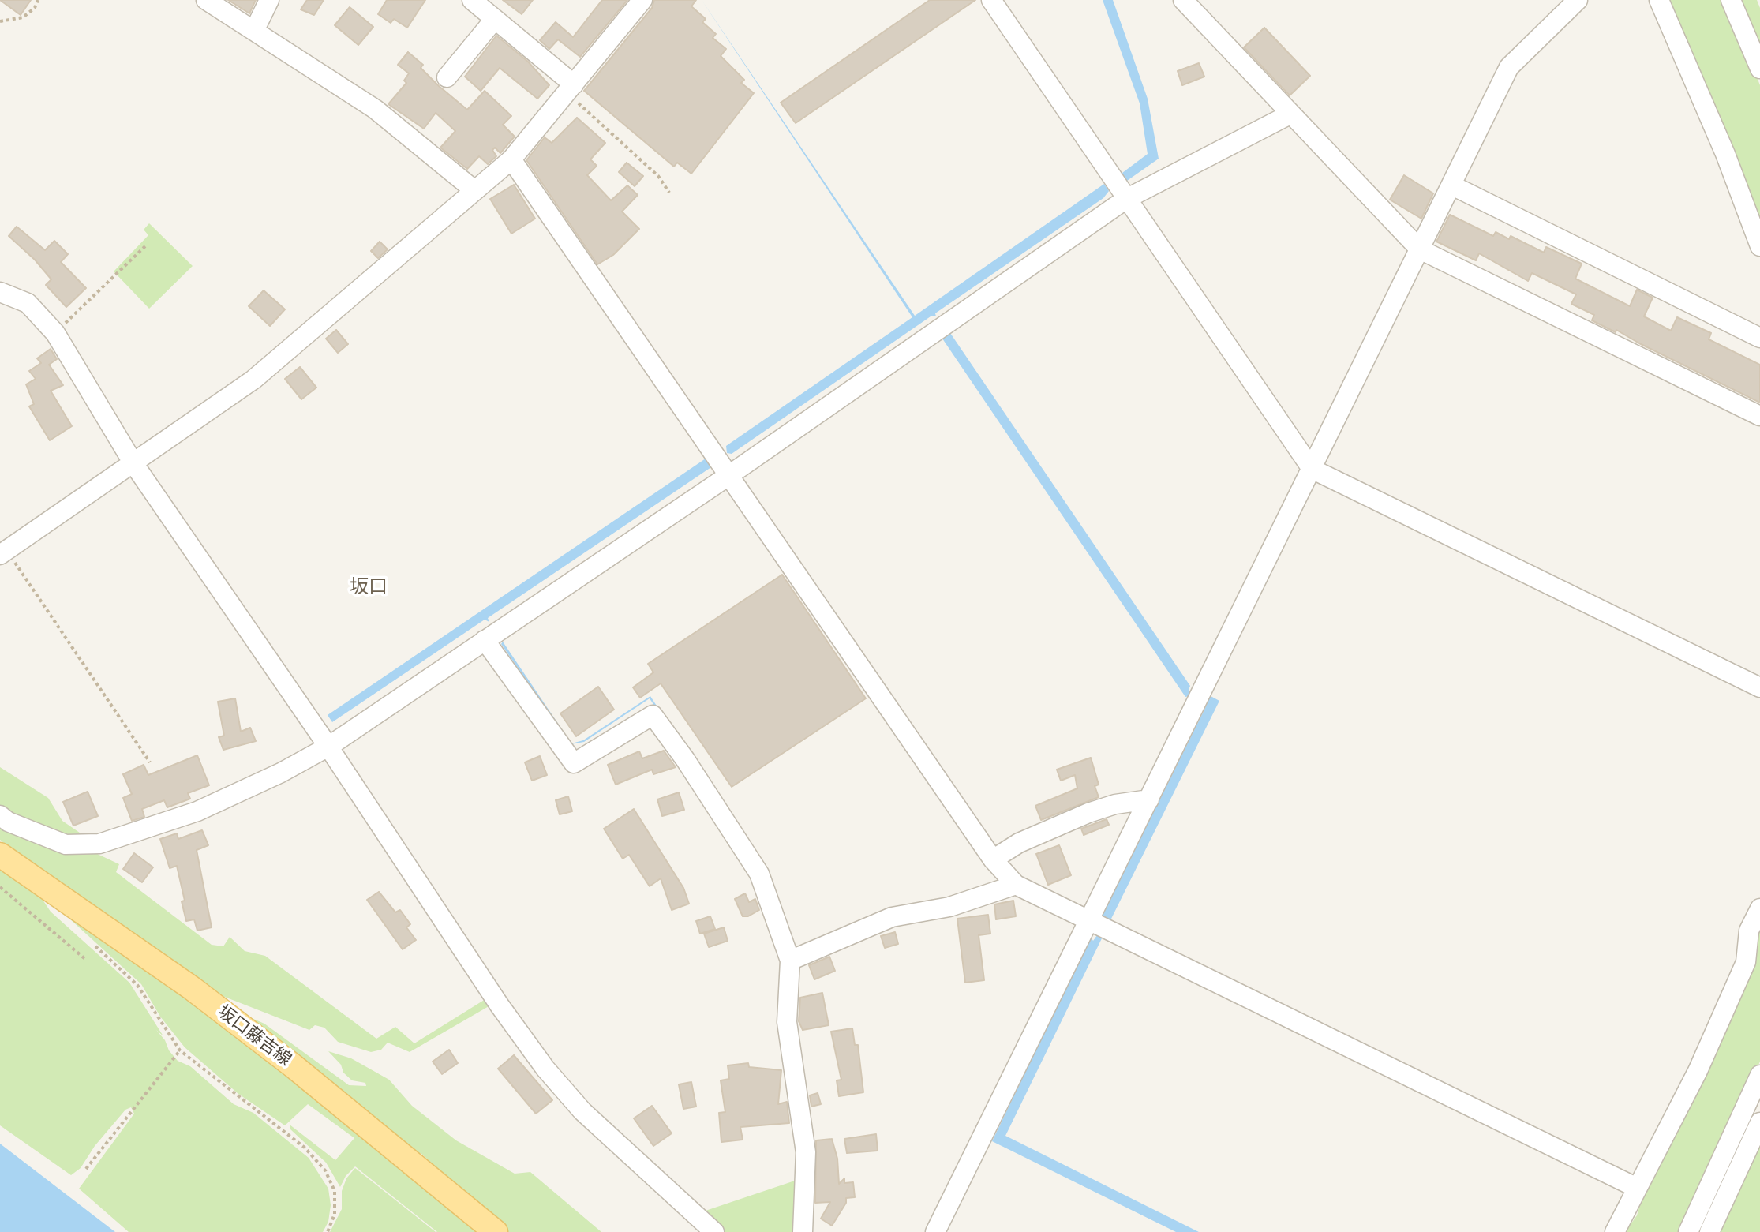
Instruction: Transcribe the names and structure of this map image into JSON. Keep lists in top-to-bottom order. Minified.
{"streets":{"main road":["坂口藤吉線"]},"districts":["坂口"]}
